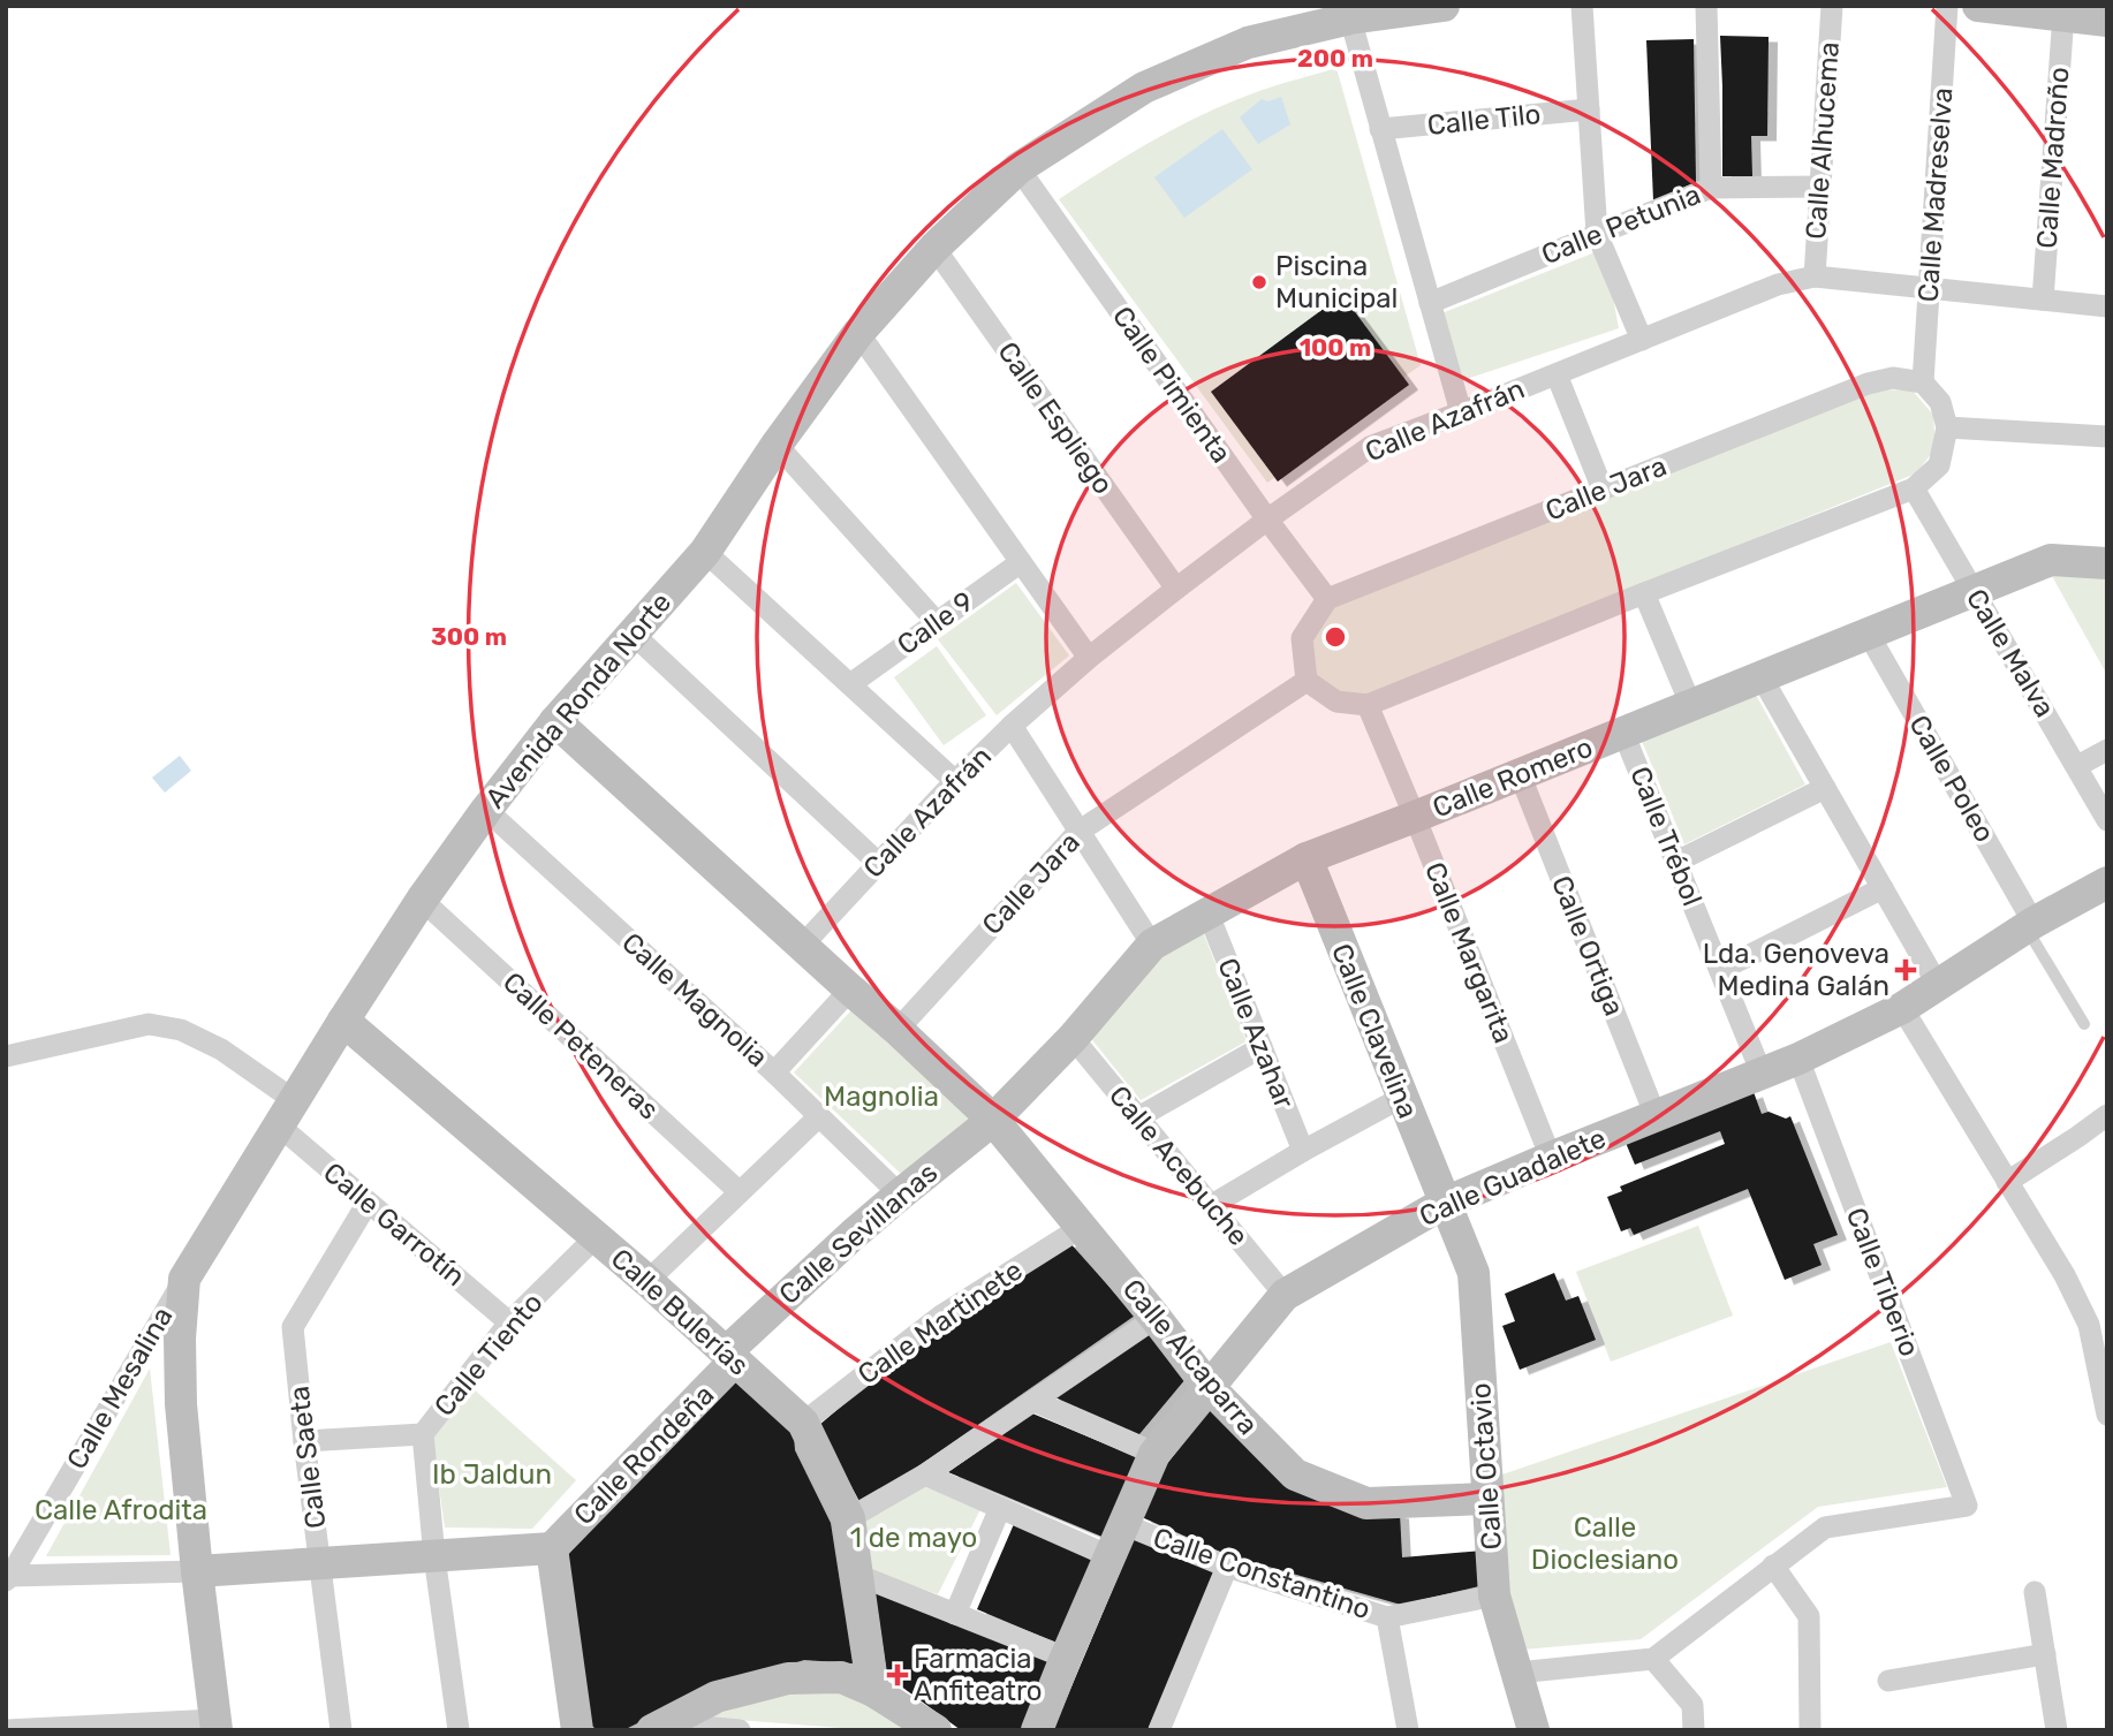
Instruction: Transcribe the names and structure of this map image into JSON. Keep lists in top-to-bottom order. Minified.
{"streets":{"street":["Calle Tilo","Calle Alhucema","Calle Madroño","Calle Madreselva","Calle Petunia","Calle Pimienta","Calle Espliego","Calle Azafrán","Calle Jara","Calle 9","Calle Malva","Avenida Ronda Norte","Calle Romero","Calle Poleo","Calle Trébol","Calle Ortiga","Calle Margarita","Calle Magnolia","Calle Clavelina","Calle Azahar","Calle Peteneras","Calle Acebuche","Calle Guadalete","Calle Garrotín","Calle Sevillanas","Calle Tiberio","Calle Bulerías","Calle Martinete","Calle Tiento","Calle Alcaparra","Calle Mesalina","Calle Rondeña","Calle Saeta","Calle Octavio","Calle Constantino"]},"crossings":[["Calle Alhucema","Calle Petunia"],["Calle Alhucema","Calle Azafrán"],["Calle Madroño","Calle Azafrán"],["Calle Madreselva","Calle Azafrán"],["Calle Madreselva","Calle Jara"],["Calle Pimienta","Calle Azafrán"],["Calle Pimienta","Calle Jara"],["Calle Pimienta","Avenida Ronda Norte"],["Calle Espliego","Calle Azafrán"],["Calle Espliego","Avenida Ronda Norte"],["Calle Azafrán","Calle Alcaparra"],["Calle Jara","Calle Alcaparra"],["Calle Malva","Calle Romero"],["Avenida Ronda Norte","Calle Magnolia"],["Avenida Ronda Norte","Calle Peteneras"],["Avenida Ronda Norte","Calle Garrotín"],["Avenida Ronda Norte","Calle Bulerías"],["Avenida Ronda Norte","Calle Alcaparra"],["Avenida Ronda Norte","Calle Mesalina"],["Calle Romero","Calle Poleo"],["Calle Romero","Calle Trébol"],["Calle Romero","Calle Ortiga"],["Calle Romero","Calle Margarita"],["Calle Romero","Calle Clavelina"],["Calle Romero","Calle Azahar"],["Calle Romero","Calle Acebuche"],["Calle Romero","Calle Sevillanas"],["Calle Romero","Calle Alcaparra"],["Calle Poleo","Calle Guadalete"],["Calle Trébol","Calle Guadalete"],["Calle Ortiga","Calle Guadalete"],["Calle Margarita","Calle Guadalete"],["Calle Magnolia","Calle Sevillanas"],["Calle Clavelina","Calle Guadalete"],["Calle Clavelina","Calle Octavio"],["Calle Acebuche","Calle Guadalete"],["Calle Guadalete","Calle Tiberio"],["Calle Guadalete","Calle Alcaparra"],["Calle Guadalete","Calle Octavio"],["Calle Guadalete","Calle Constantino"],["Calle Garrotín","Calle Tiento"],["Calle Garrotín","Calle Saeta"],["Calle Sevillanas","Calle Bulerías"],["Calle Sevillanas","Calle Alcaparra"],["Calle Sevillanas","Calle Rondeña"],["Calle Bulerías","Calle Martinete"],["Calle Bulerías","Calle Tiento"],["Calle Bulerías","Calle Rondeña"],["Calle Martinete","Calle Alcaparra"],["Calle Alcaparra","Calle Octavio"],["Calle Octavio","Calle Constantino"]],"parks":["Magnolia","Ib Jaldun","Calle Afrodita","Calle Dioclesiano","1 de mayo"],"places":{"other":["Piscina Municipal"],"health":["Lda. Genoveva Medina Galán","Farmacia Anfiteatro"]},"rings":["200 m","100 m","300 m"]}
